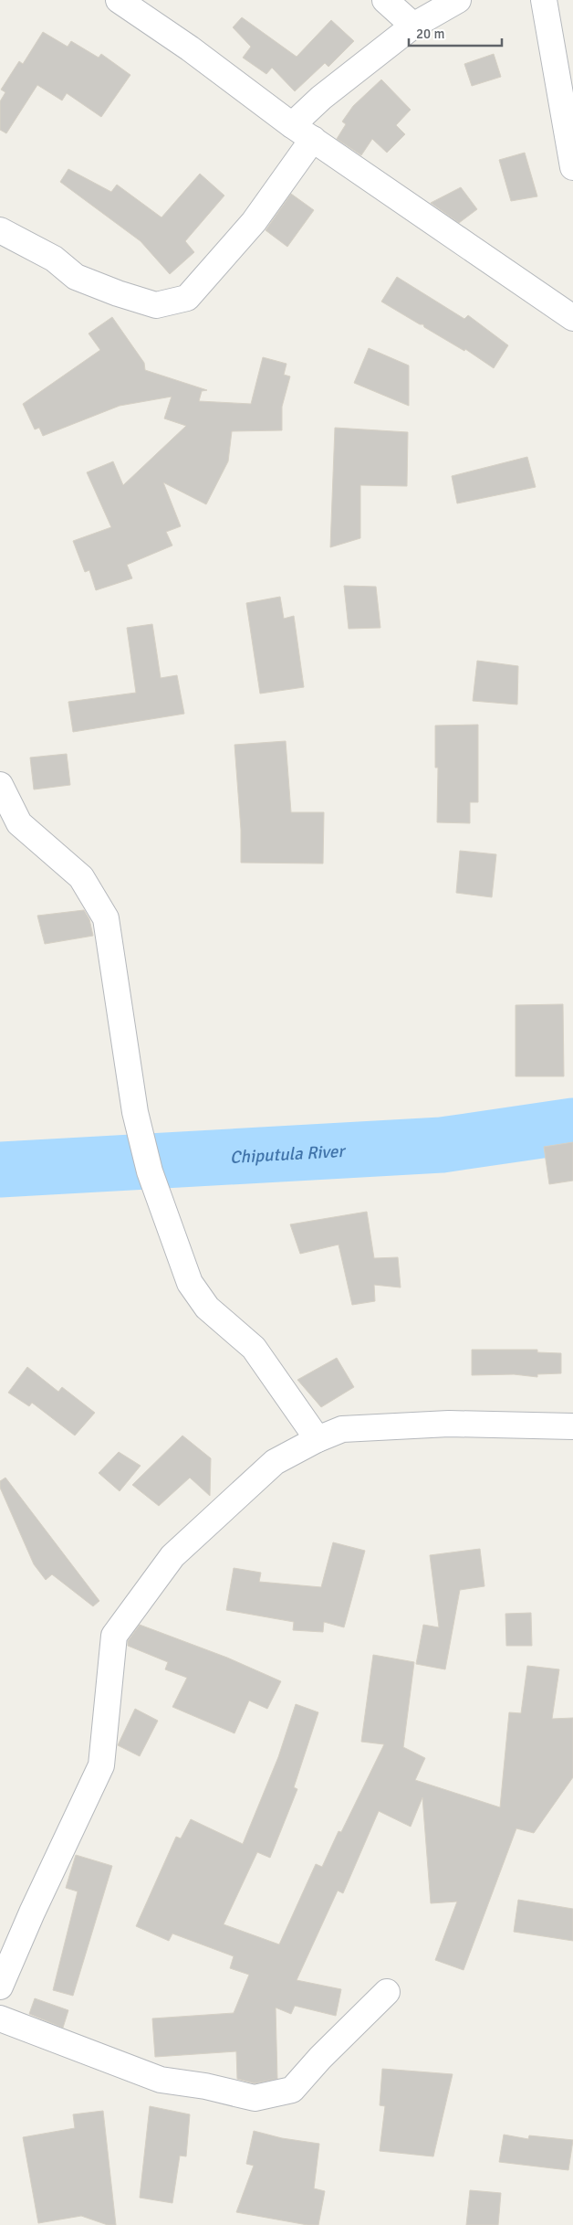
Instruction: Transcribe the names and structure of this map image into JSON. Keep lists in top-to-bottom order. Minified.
{"water":["Chiputula River"],"scale_bar":"20 m"}
